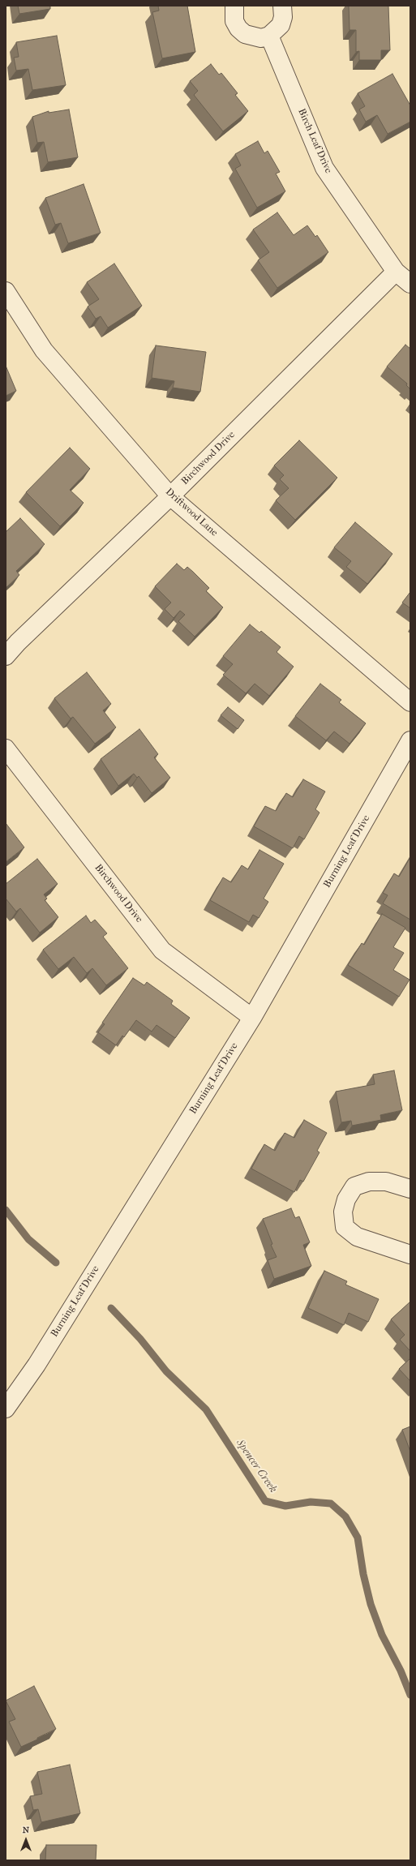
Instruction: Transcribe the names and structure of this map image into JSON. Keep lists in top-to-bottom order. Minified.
{"streets":{"street":["Birch Leaf Drive","Birchwood Drive","Driftwood Lane","Burning Leaf Drive"]},"crossings":[["Birch Leaf Drive","Birchwood Drive"],["Birchwood Drive","Driftwood Lane"],["Birchwood Drive","Burning Leaf Drive"]],"water":["Spencer Creek"],"north":"top"}
